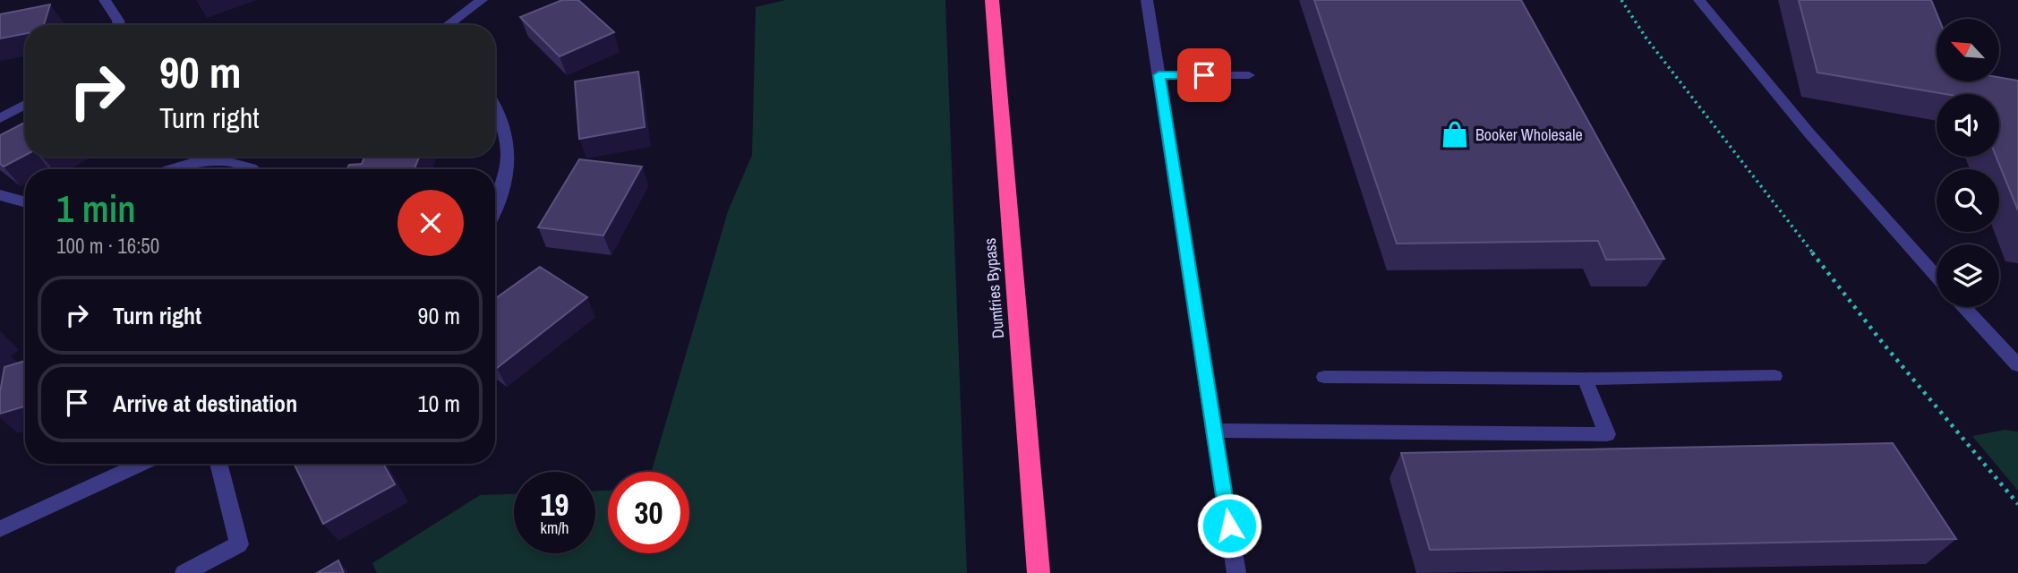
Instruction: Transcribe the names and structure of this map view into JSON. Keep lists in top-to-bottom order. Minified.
{"streets":{"highway":["Dumfries Bypass"]},"places":{"shop":["Booker Wholesale"]},"north":"top left","page":{"turn":["90 m","Turn right"],"heading":["1 min","100 m · 16:50"],"list":[{"name":"Turn right","value":"90 m"},{"name":"Arrive at destination","value":"10 m"}],"speed":"19 km/h","limit":"30"}}
